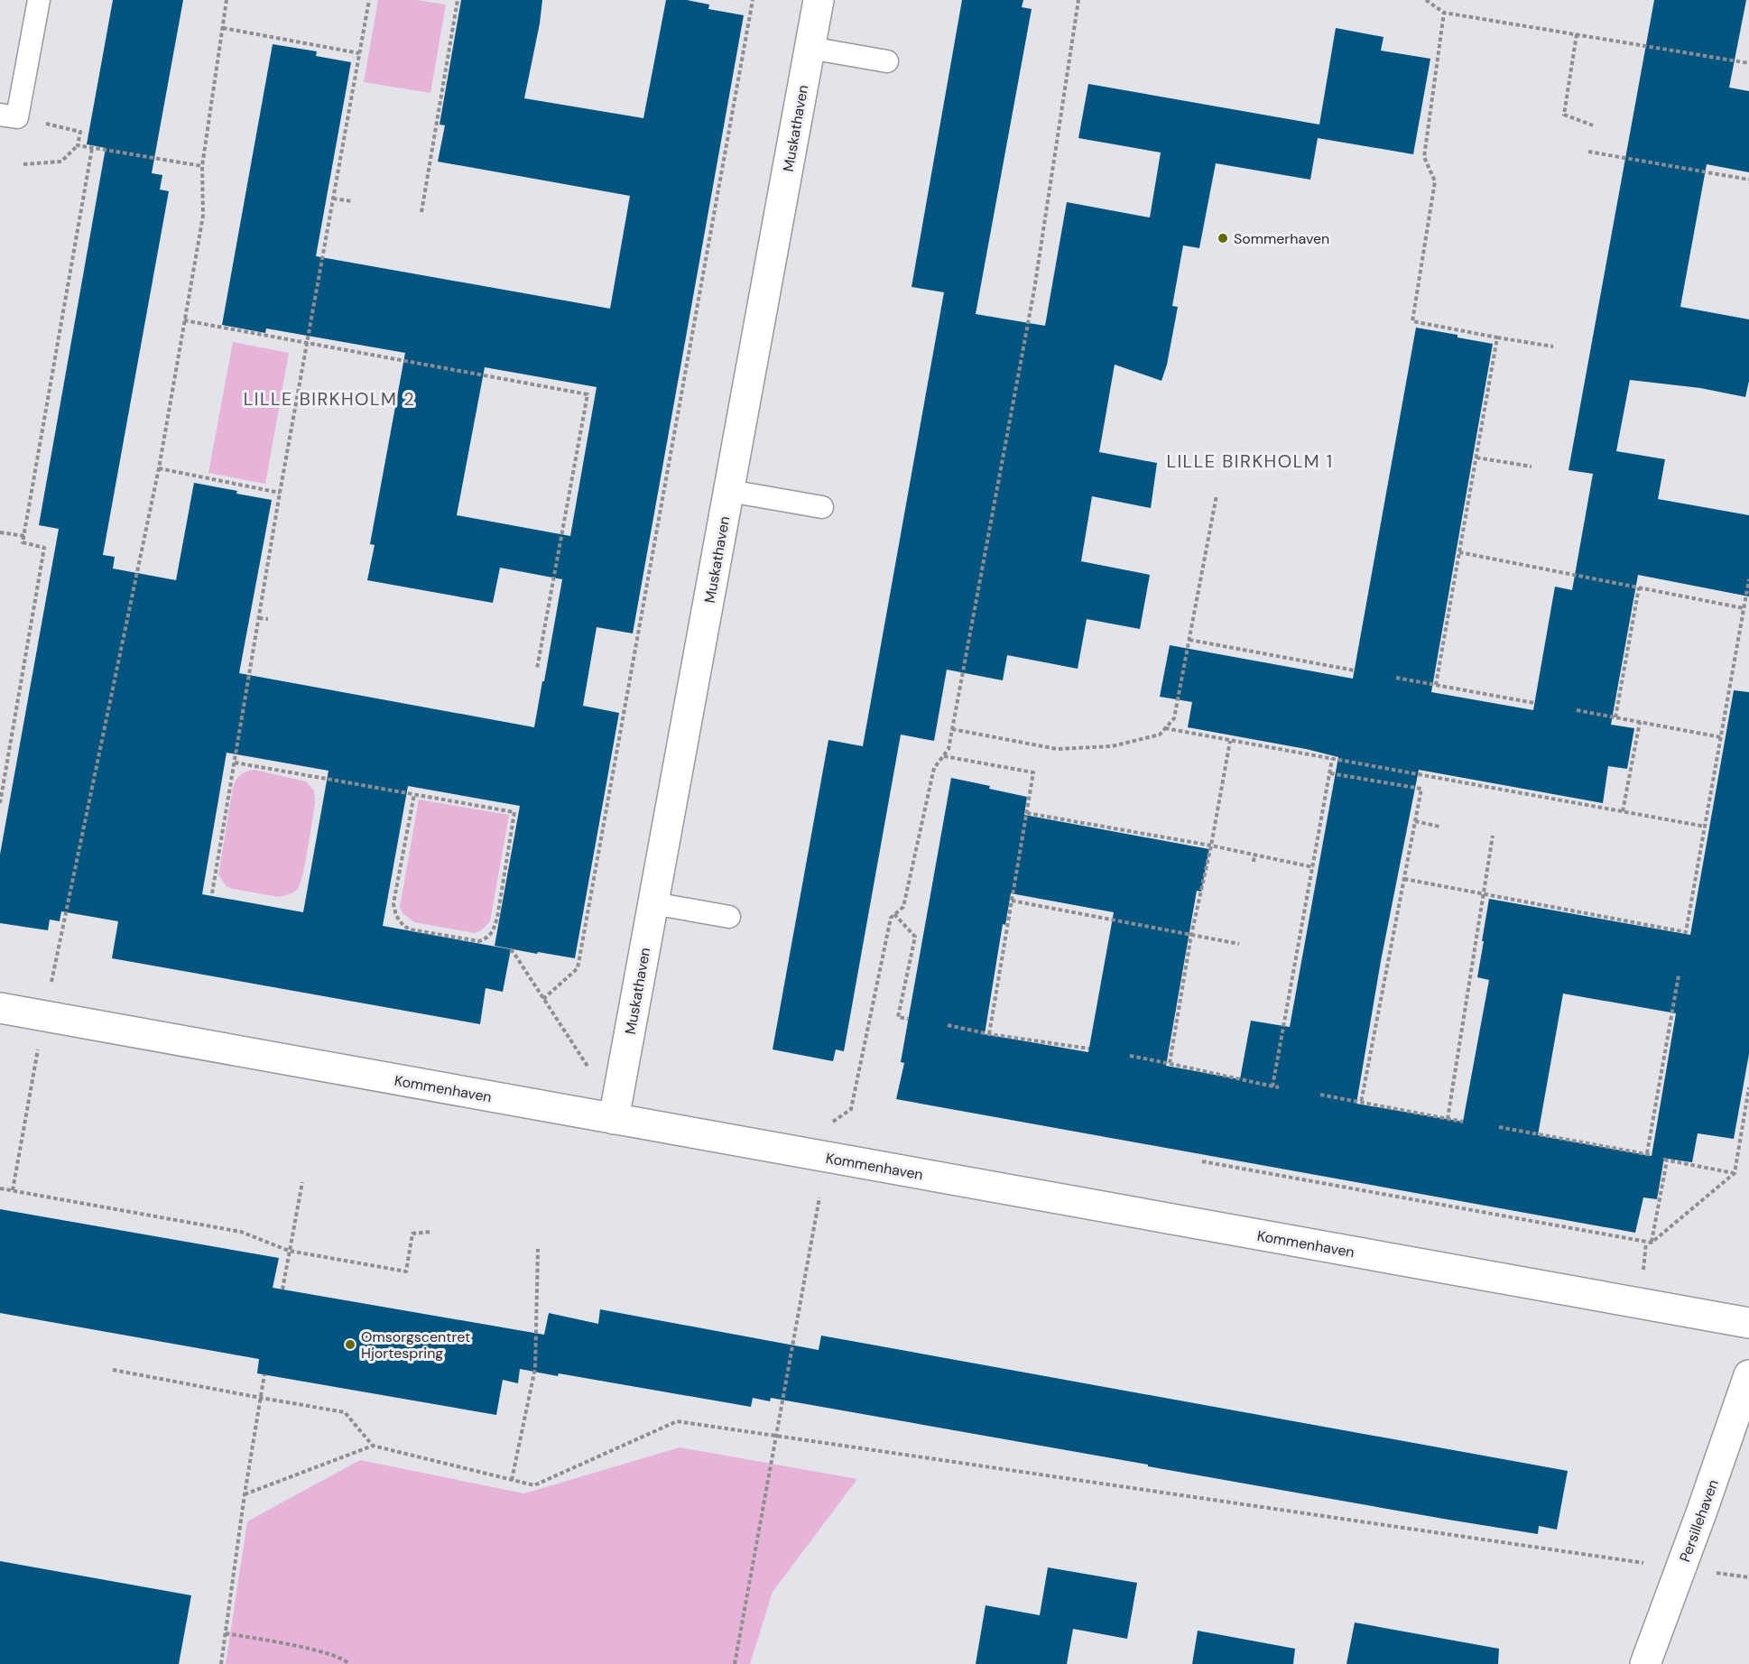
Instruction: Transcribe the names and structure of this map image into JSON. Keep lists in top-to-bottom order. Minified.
{"streets":{"street":["Muskathaven","Kommenhaven","Persillehaven"]},"crossings":[["Muskathaven","Kommenhaven"]],"districts":["LILLE BIRKHOLM 2","LILLE BIRKHOLM 1"],"places":["Sommerhaven","Omsorgscentret Hjortespring"]}
